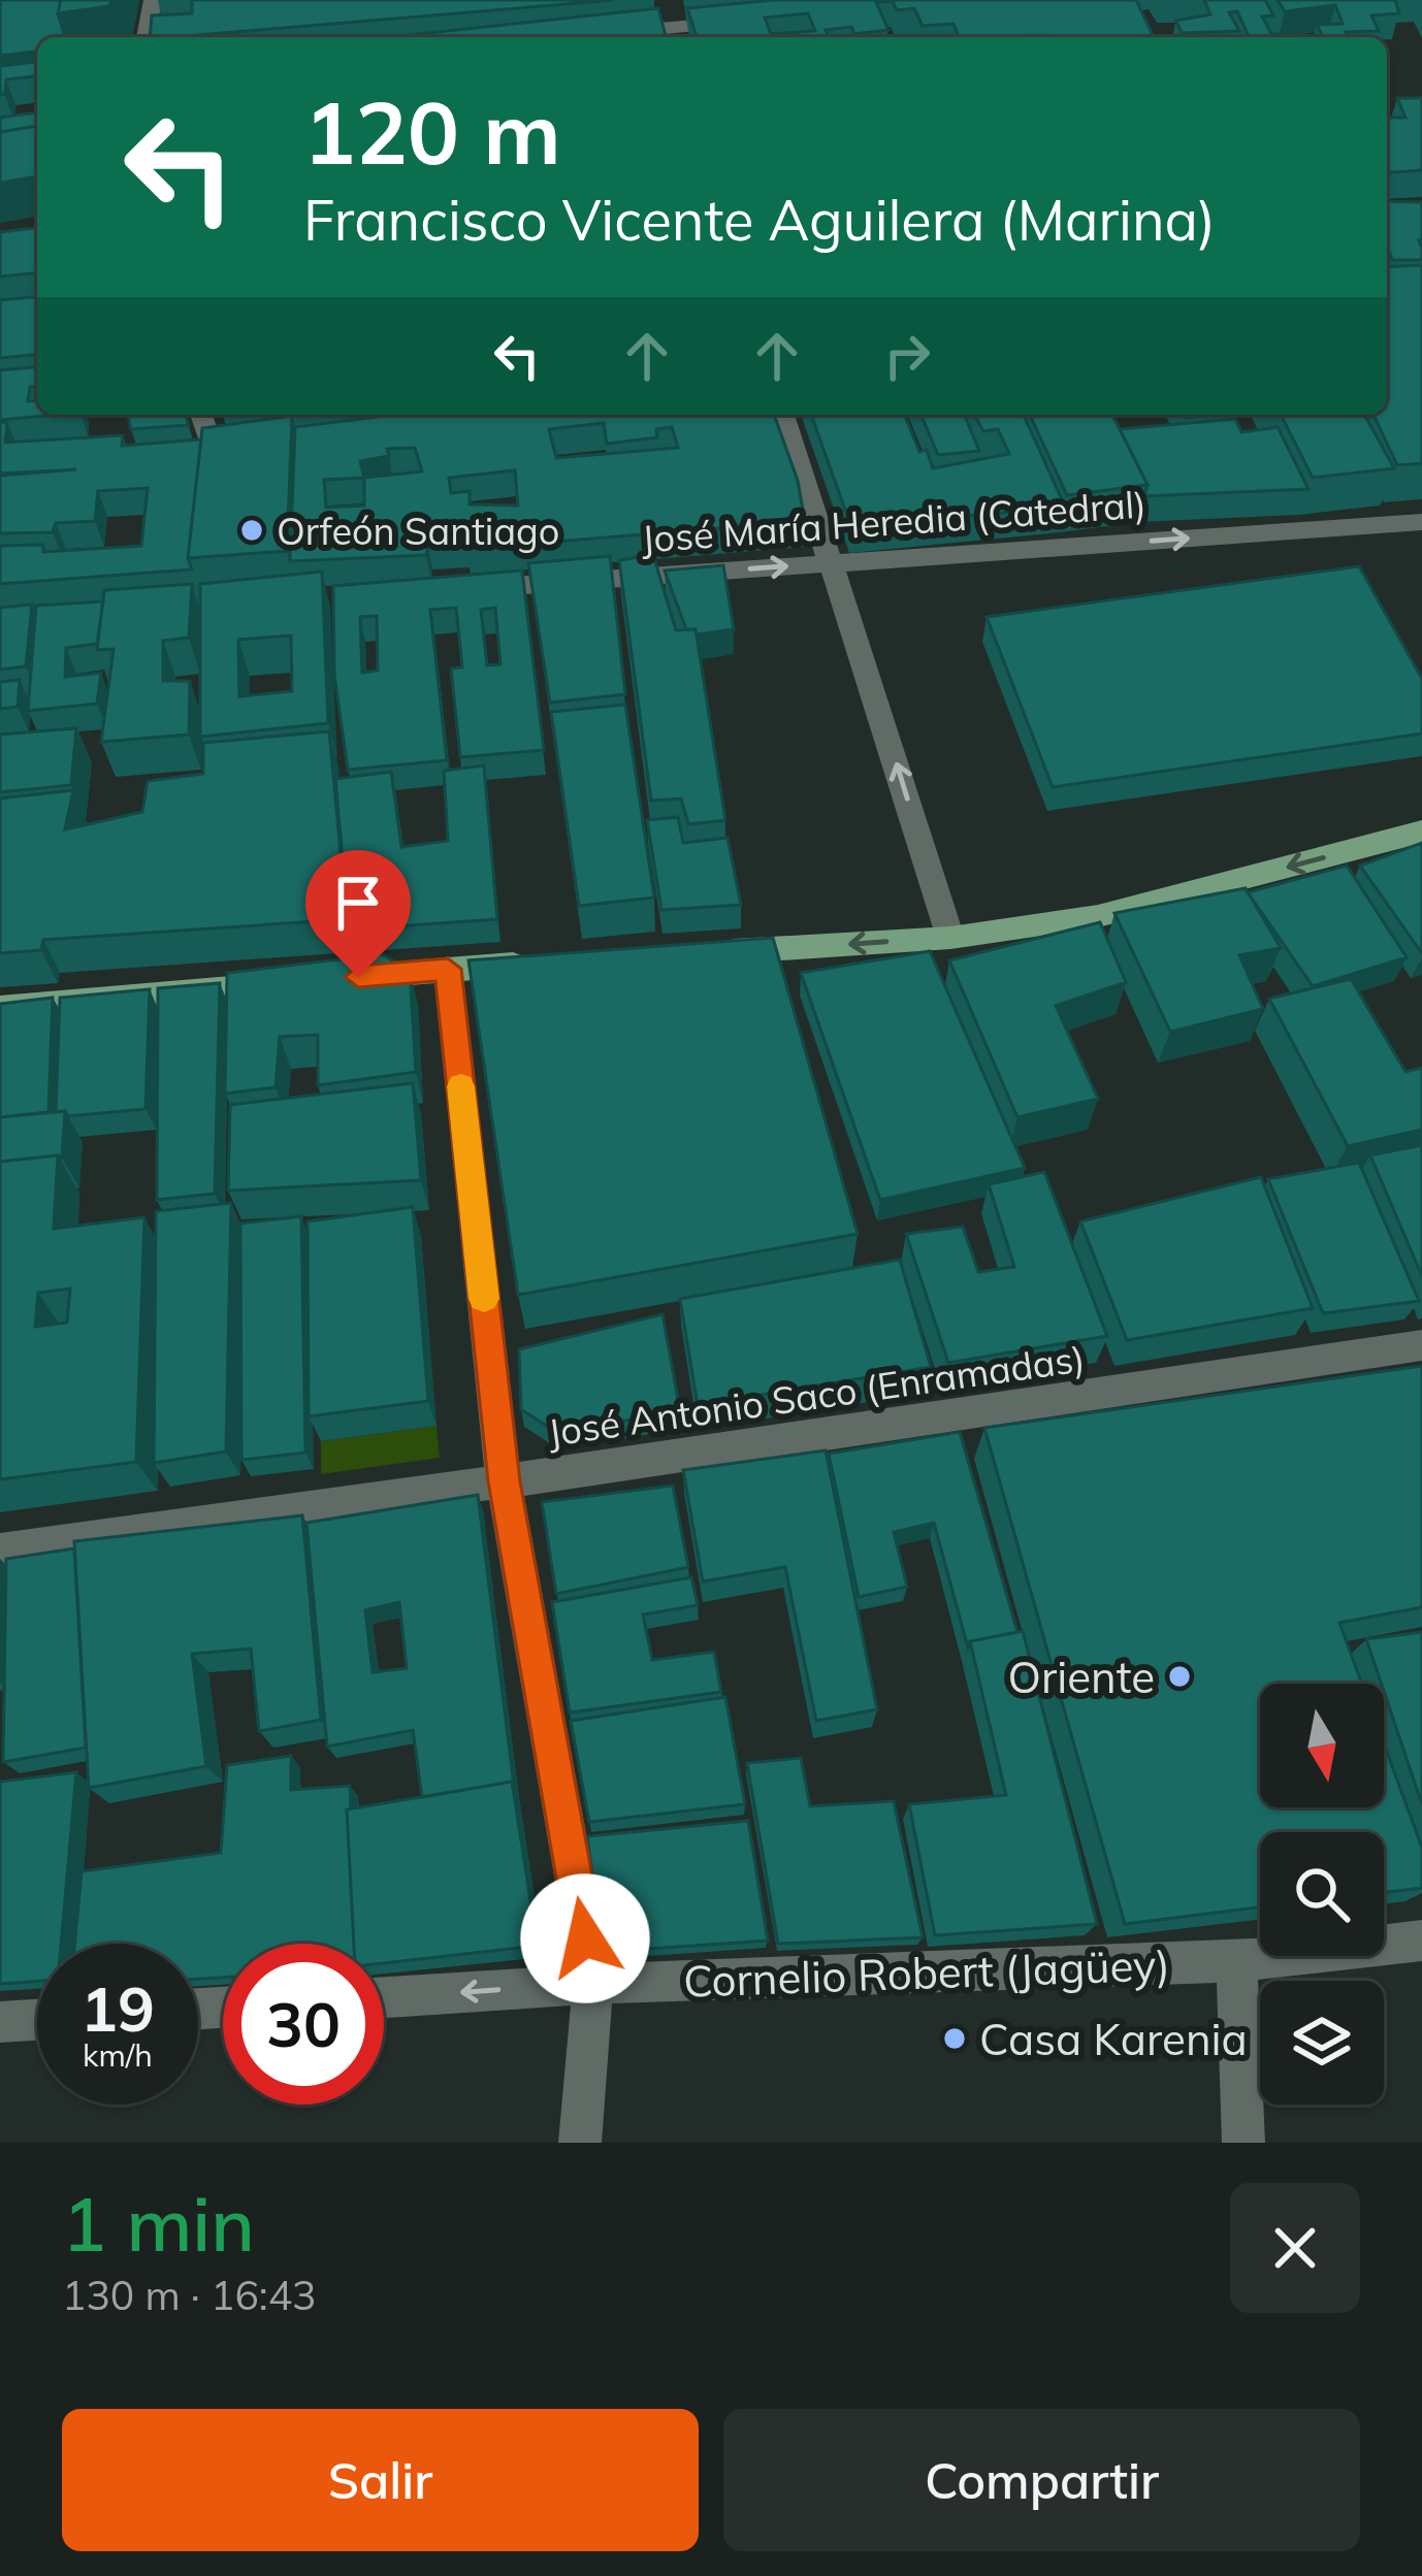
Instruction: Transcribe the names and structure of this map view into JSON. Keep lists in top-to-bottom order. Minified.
{"streets":{"street":["José María Heredia (Catedral)","José Antonio Saco (Enramadas)","Cornelio Robert (Jagüey)"]},"one_way":["José María Heredia (Catedral)"],"places":["Orfeón Santiago","Oriente","Casa Karenia"],"north":"bottom","page":{"turn":["120 m","Francisco Vicente Aguilera (Marina)"],"speed":"19 km/h","limit":"30","heading":["1 min","130 m · 16:43"],"buttons":["Salir","Compartir"]}}
